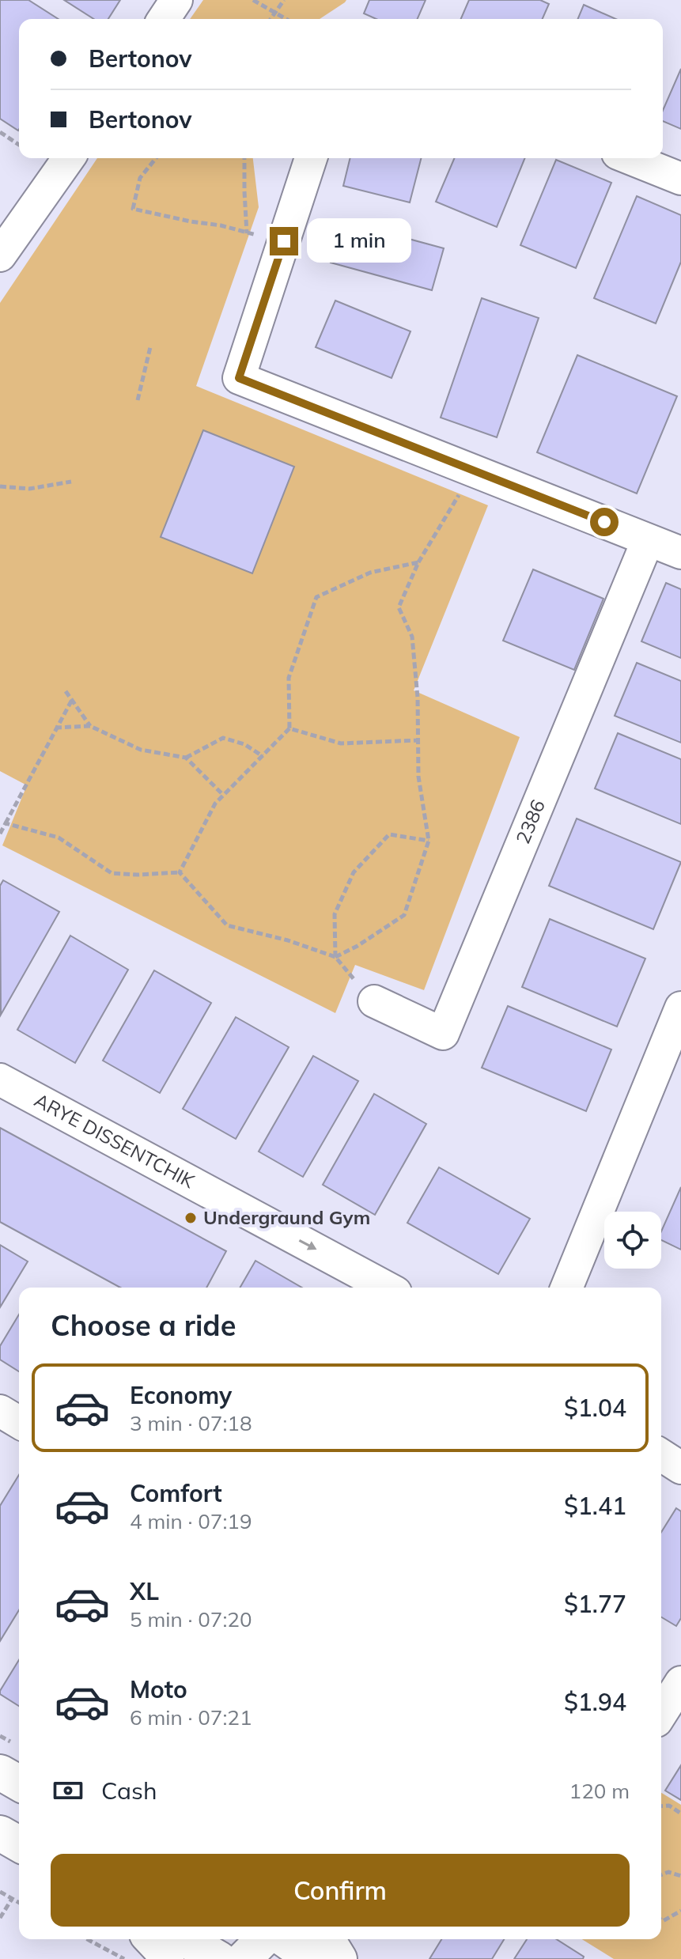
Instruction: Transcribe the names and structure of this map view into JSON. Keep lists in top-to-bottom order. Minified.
{"streets":{"street":["2386","ARYE DISSENTCHIK"]},"one_way":["ARYE DISSENTCHIK"],"places":["Undergraund Gym"],"page":{"banner":["Bertonov","Bertonov"],"bubble":"1 min","heading":"Choose a ride","list":[{"name":"Economy","note":"3 min · 07:18","value":"$1.04"},{"name":"Comfort","note":"4 min · 07:19","value":"$1.41"},{"name":"XL","note":"5 min · 07:20","value":"$1.77"},{"name":"Moto","note":"6 min · 07:21","value":"$1.94"}],"pay":["Cash","120 m"],"buttons":"Confirm"}}
